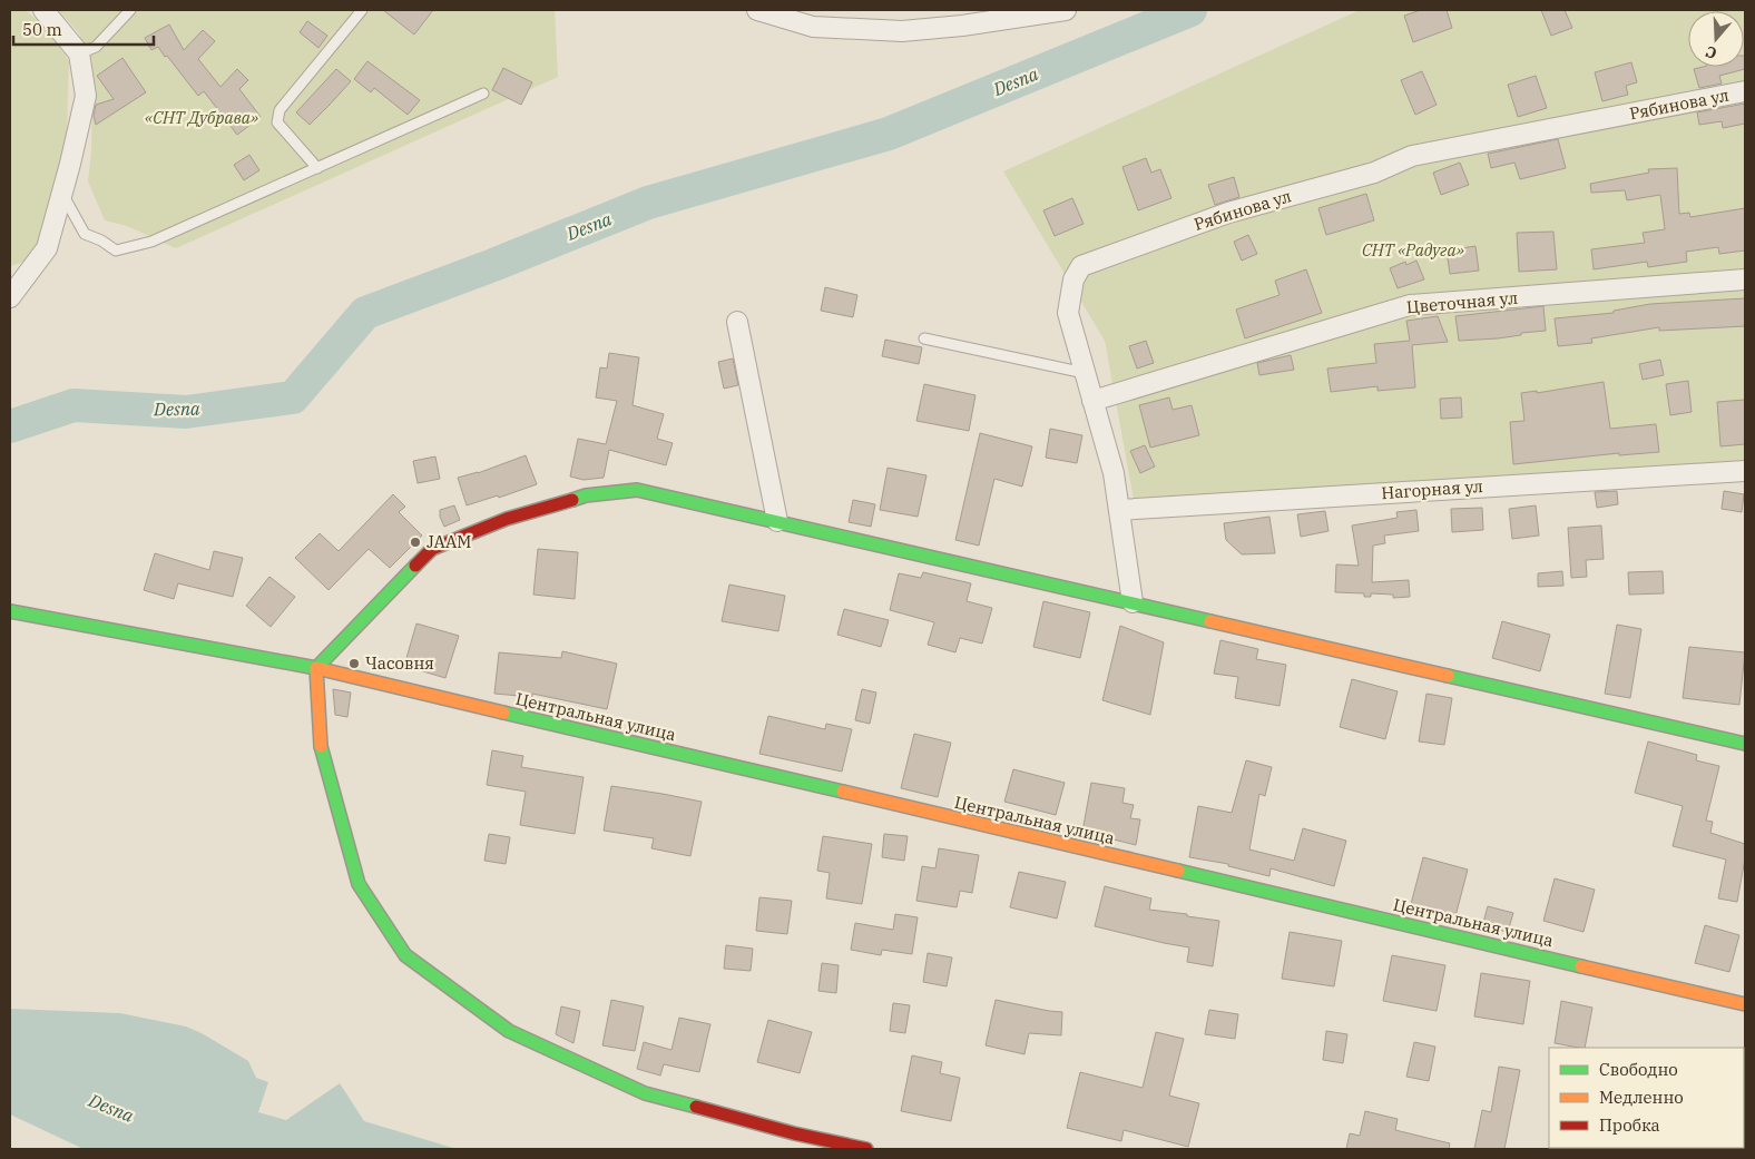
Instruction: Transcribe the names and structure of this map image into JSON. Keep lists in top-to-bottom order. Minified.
{"streets":{"street":["Рябинова ул","Цветочная ул","Нагорная ул","Центральная улица"]},"crossings":[["Рябинова ул","Цветочная ул"],["Рябинова ул","Нагорная ул"]],"water":["Desna"],"parks":["«СНТ Дубрава»","СНТ «Радуга»"],"places":["JAAM","Часовня"],"legend":["Свободно","Медленно","Пробка"],"scale_bar":"50 m","north":"bottom"}
